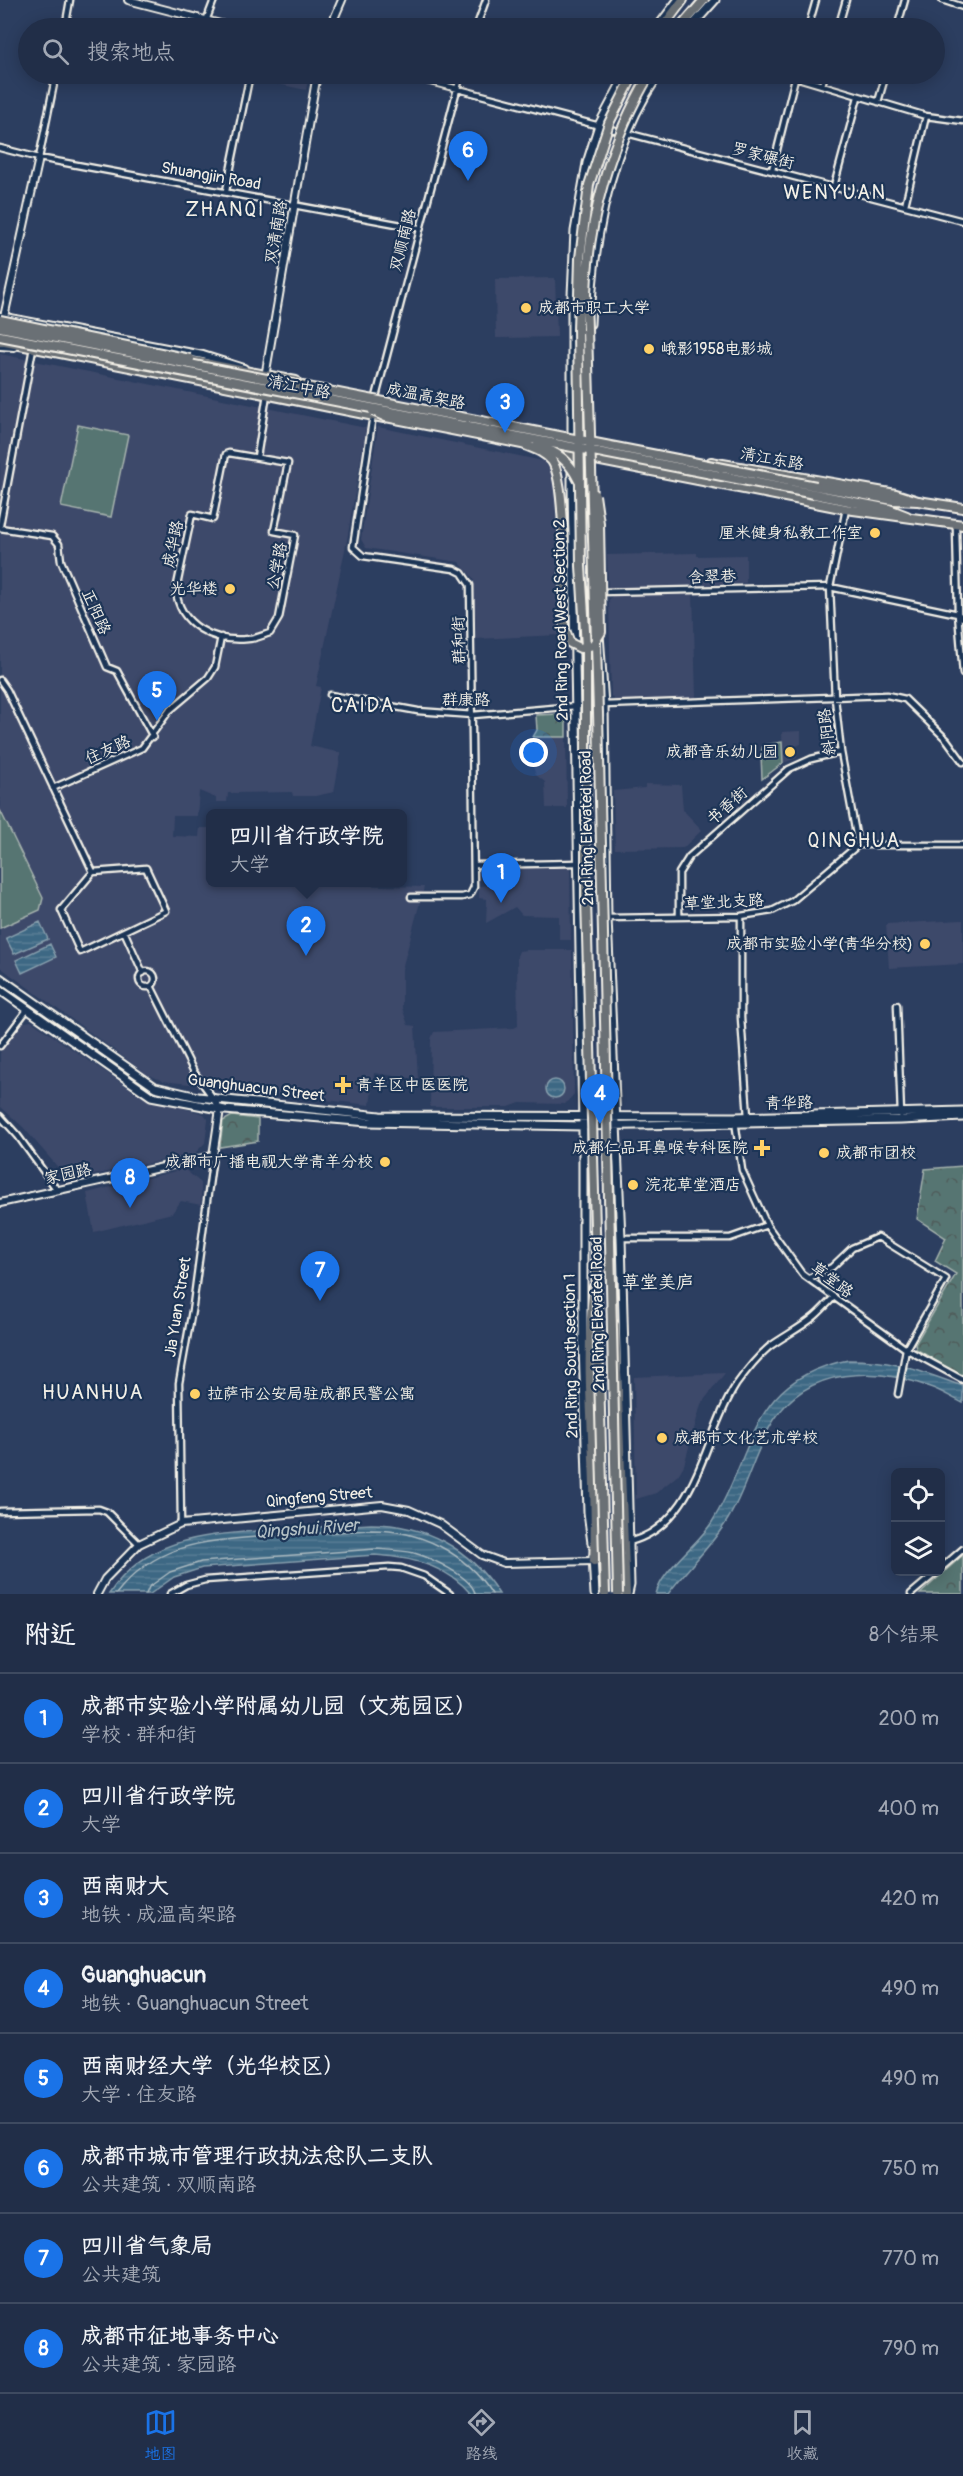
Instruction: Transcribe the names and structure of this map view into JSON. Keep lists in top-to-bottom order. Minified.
{"streets":{"main road":["清江中路","成温高架路","清江东路","2nd Ring Road West Section 2","2nd Ring Elevated Road","Guanghuacun Street","青华路","2nd Ring South section 1"],"street":["罗家碾街","Shuangjin Road","双清南路","双顺南路","成华路","公学路","含翠巷","正阳路","群和街","群康路","斜阳路","住友路","书香街","草堂北支路","家园路","草堂路","Jia Yuan Street","Qingfeng Street"]},"crossings":[["罗家碾街","双顺南路"],["罗家碾街","2nd Ring Road West Section 2"],["Shuangjin Road","双清南路"],["Shuangjin Road","双顺南路"],["双清南路","清江中路"],["双顺南路","清江中路"],["清江中路","成温高架路"],["清江中路","清江东路"],["清江中路","2nd Ring Road West Section 2"],["清江中路","群和街"],["清江中路","2nd Ring Elevated Road"],["成温高架路","清江东路"],["成华路","公学路"],["成华路","住友路"],["公学路","住友路"],["正阳路","住友路"],["2nd Ring Road West Section 2","群康路"],["2nd Ring Road West Section 2","Guanghuacun Street"],["2nd Ring Road West Section 2","2nd Ring South section 1"],["群和街","群康路"],["群康路","斜阳路"],["斜阳路","书香街"],["斜阳路","草堂北支路"],["书香街","草堂北支路"],["Guanghuacun Street","青华路"],["Guanghuacun Street","Jia Yuan Street"],["Guanghuacun Street","2nd Ring South section 1"],["青华路","草堂路"],["家园路","Jia Yuan Street"],["Jia Yuan Street","Qingfeng Street"],["2nd Ring South section 1","Qingfeng Street"]],"districts":["WENYUAN","ZHANQI","CAIDA","QINGHUA","草堂美庐","HUANHUA"],"water":["Qingshui River"],"places":{"other":["成都市职工大学","峨影1958电影城","厘米健身私教工作室","光华楼","成都音乐幼儿园","成都市实验小学(青华分校)","成都市团校","成都市广播电视大学青羊分校","浣花草堂酒店","拉萨市公安局驻成都民警公寓","成都市文化艺术学校"],"health":["青羊区中医医院","成都仁品耳鼻喉专科医院"]},"page":{"search":"搜索地点","pins":["6","3","5","1","2","4","8","7"],"popup":["四川省行政学院","大学"],"heading":["附近","8个结果"],"list":[{"mark":"1","name":"成都市实验小学附属幼儿园（文苑园区）","note":"学校 · 群和街","value":"200 m"},{"mark":"2","name":"四川省行政学院","note":"大学","value":"400 m"},{"mark":"3","name":"西南财大","note":"地铁 · 成温高架路","value":"420 m"},{"mark":"4","name":"Guanghuacun","note":"地铁 · Guanghuacun Street","value":"490 m"},{"mark":"5","name":"西南财经大学（光华校区）","note":"大学 · 住友路","value":"490 m"},{"mark":"6","name":"成都市城市管理行政执法总队二支队","note":"公共建筑 · 双顺南路","value":"750 m"},{"mark":"7","name":"四川省气象局","note":"公共建筑","value":"770 m"},{"mark":"8","name":"成都市征地事务中心","note":"公共建筑 · 家园路","value":"790 m"}],"nav":["地图","路线","收藏"]}}
